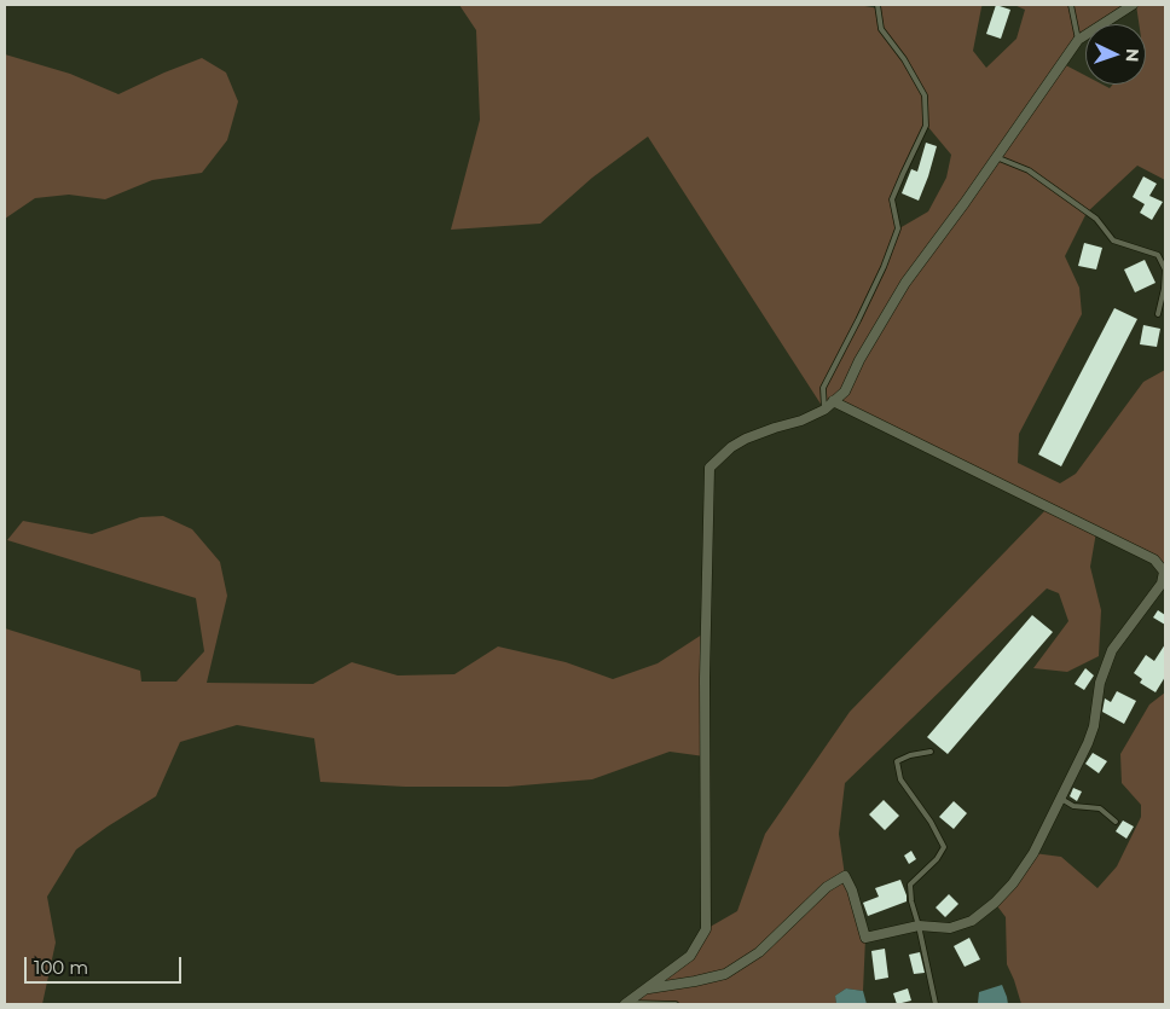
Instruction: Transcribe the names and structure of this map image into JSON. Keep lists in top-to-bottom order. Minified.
{"scale_bar":"100 m","north":"right"}
